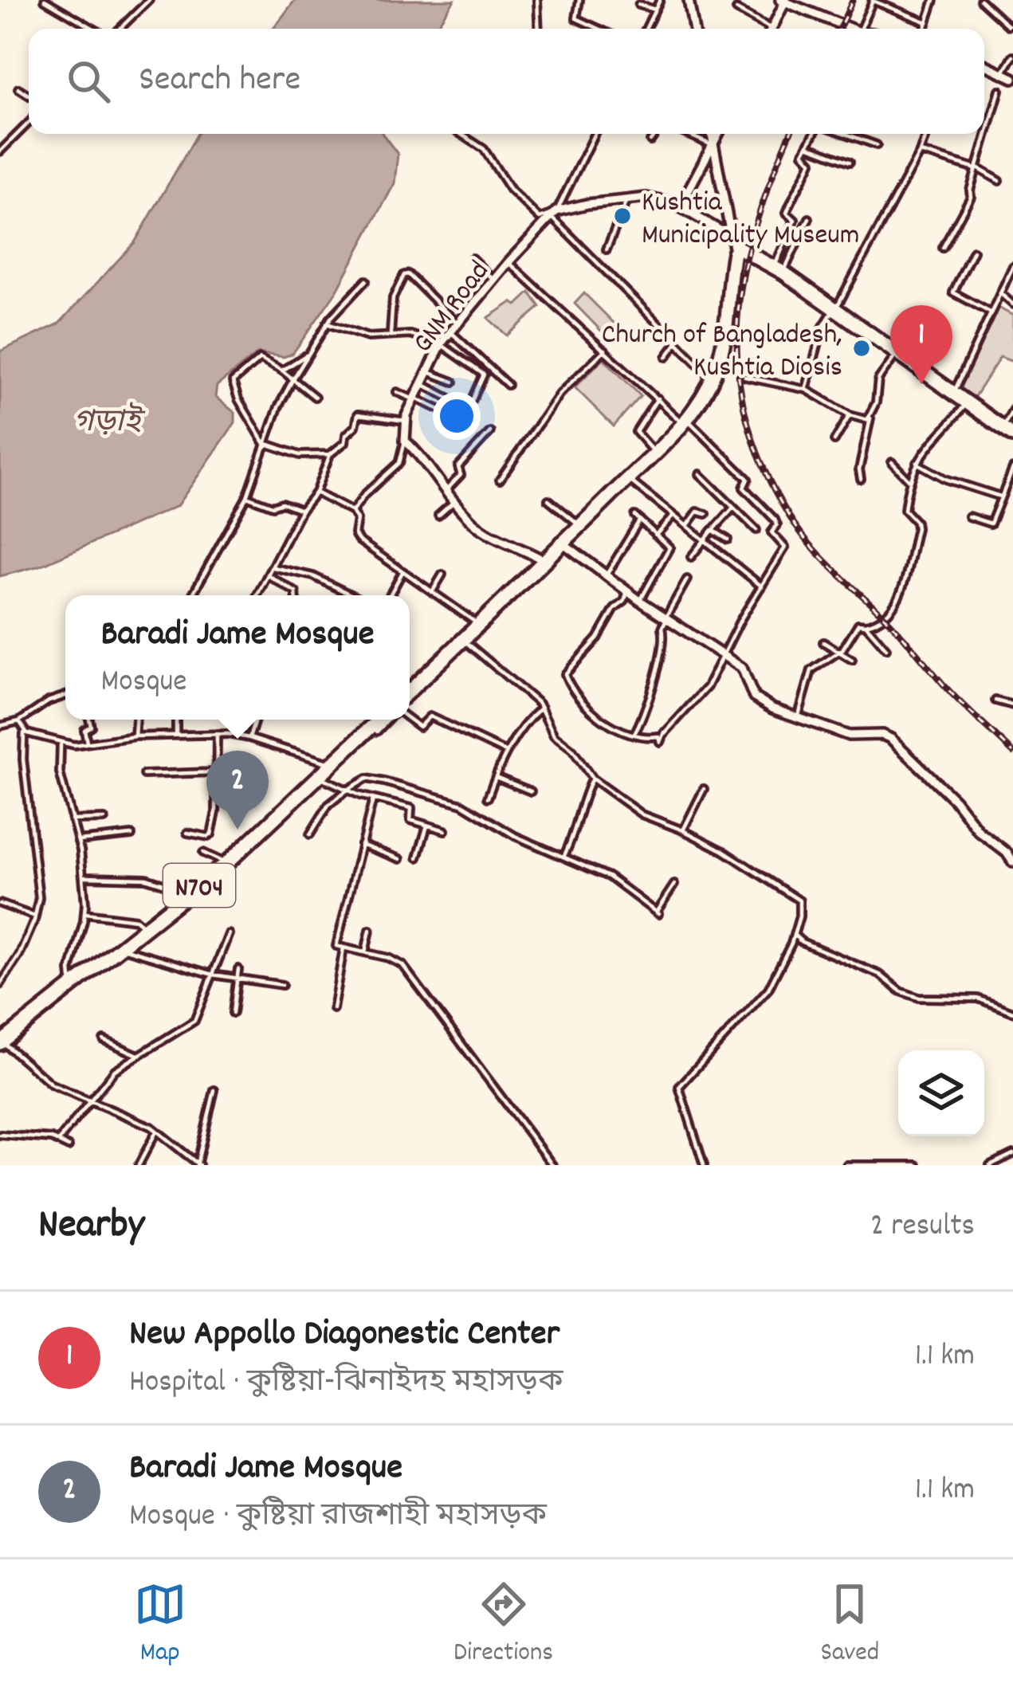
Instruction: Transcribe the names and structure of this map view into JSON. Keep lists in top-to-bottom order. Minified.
{"streets":{"highway":["N704"],"main road":["GNM Road"]},"water":["গড়াই"],"places":["Kushtia Municipality Museum","Church of Bangladesh, Kushtia Diosis"],"page":{"search":"Search here","pins":["1","2"],"popup":["Baradi Jame Mosque","Mosque"],"heading":["Nearby","2 results"],"list":[{"mark":"1","name":"New Appollo Diagonestic Center","note":"Hospital · কুষ্টিয়া-ঝিনাইদহ মহাসড়ক","value":"1.1 km"},{"mark":"2","name":"Baradi Jame Mosque","note":"Mosque · কুষ্টিয়া রাজশাহী মহাসড়ক","value":"1.1 km"}],"nav":["Map","Directions","Saved"]}}
